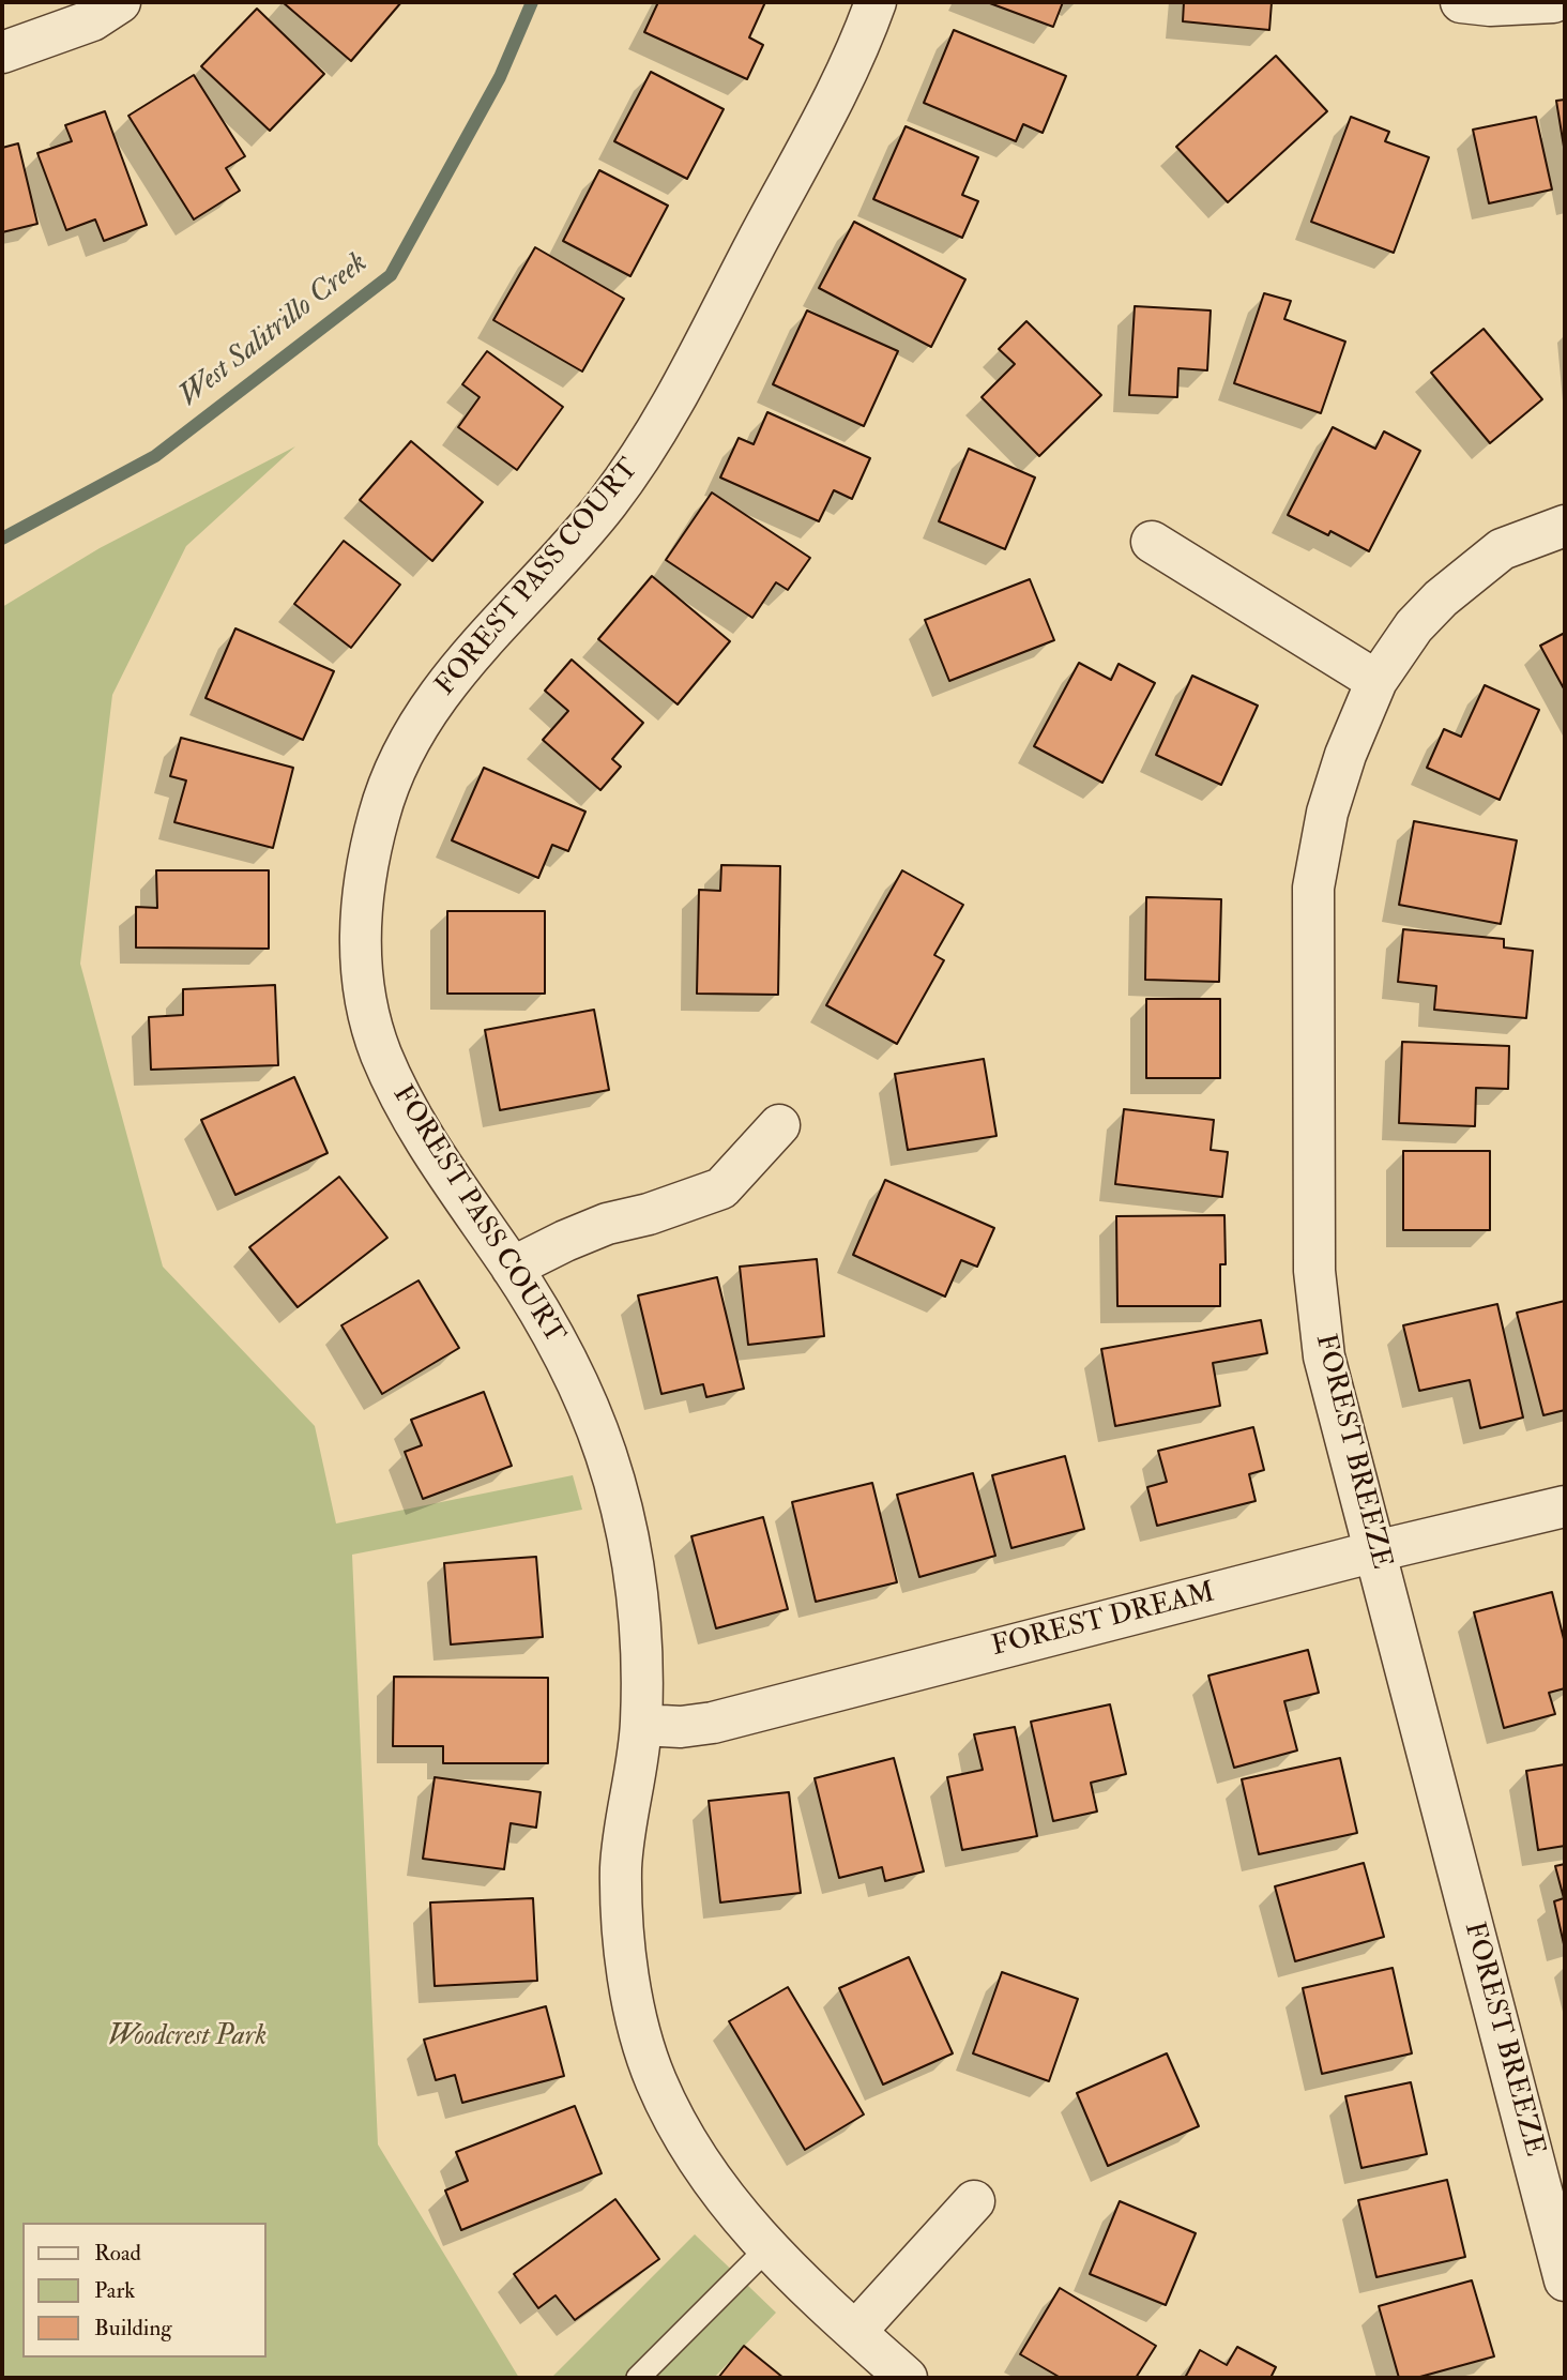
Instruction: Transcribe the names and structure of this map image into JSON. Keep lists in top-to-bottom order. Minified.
{"streets":{"street":["FOREST PASS COURT","FOREST BREEZE","FOREST DREAM"]},"crossings":[["FOREST PASS COURT","FOREST DREAM"],["FOREST BREEZE","FOREST DREAM"]],"water":["West Salitrillo Creek"],"parks":["Woodcrest Park"],"legend":["Road","Park","Building"]}
